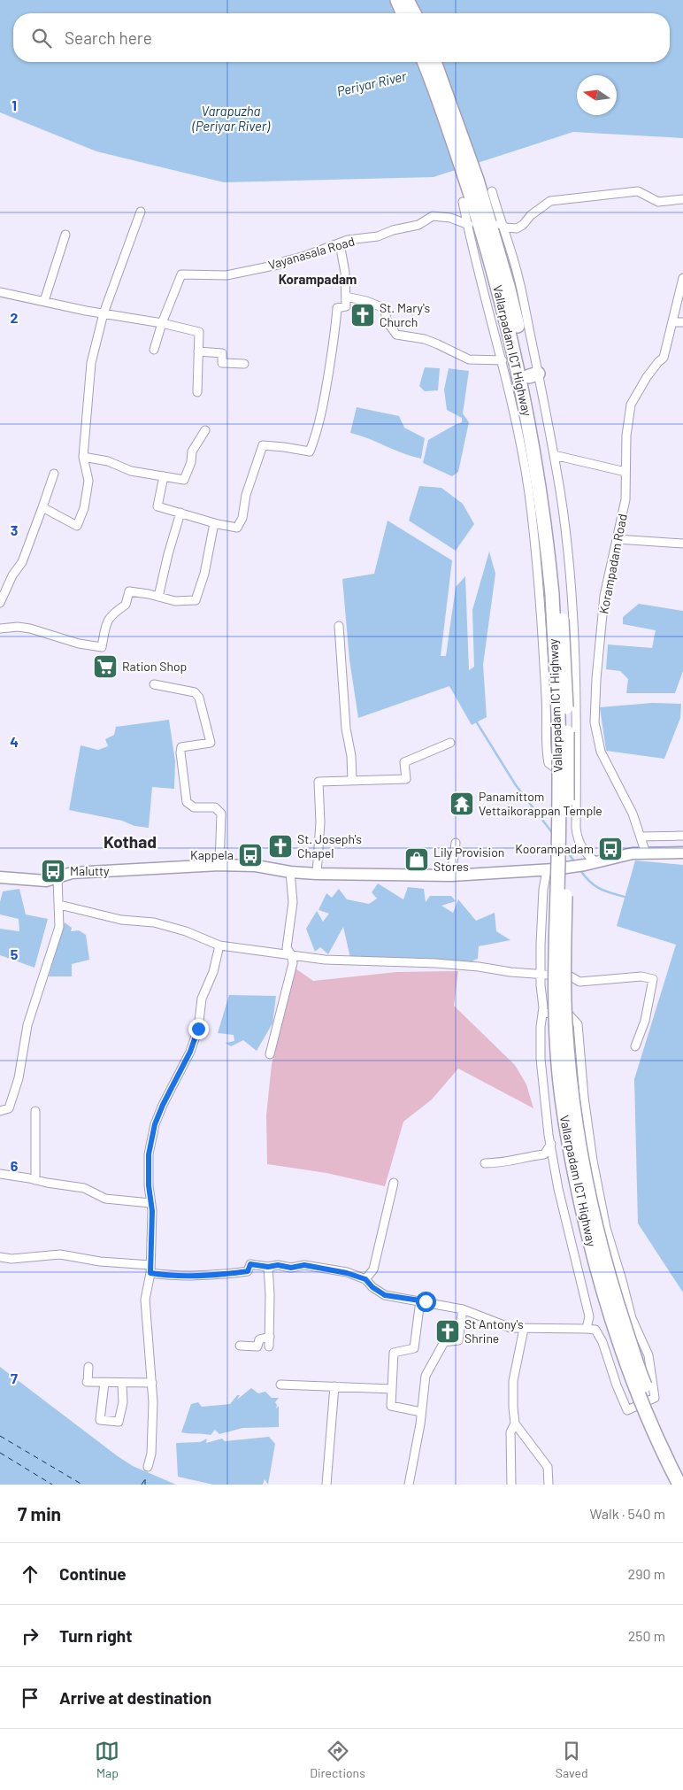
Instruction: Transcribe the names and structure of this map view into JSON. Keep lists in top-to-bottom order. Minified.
{"streets":{"highway":["Vallarpadam ICT Highway"],"street":["Vayanasala Road","Korampadam Road"]},"districts":["Korampadam","Kothad"],"water":["Periyar River","Varapuzha (Periyar River)"],"places":{"church":["St. Mary's Church","St. Joseph's Chapel","St Antony's Shrine"],"supermarket":["Ration Shop"],"temple":["Panamittom Vettaikorappan Temple"],"bus stop":["Koorampadam","Kappela","Malutty"],"shop":["Lily Provision Stores"]},"north":"left","page":{"search":"Search here","heading":["7 min","Walk · 540 m"],"list":[["Continue","290 m"],["Turn right","250 m"],"Arrive at destination"],"nav":["Map","Directions","Saved"]},"grid":{"rows":["1","2","3","4","5","6","7"]}}
